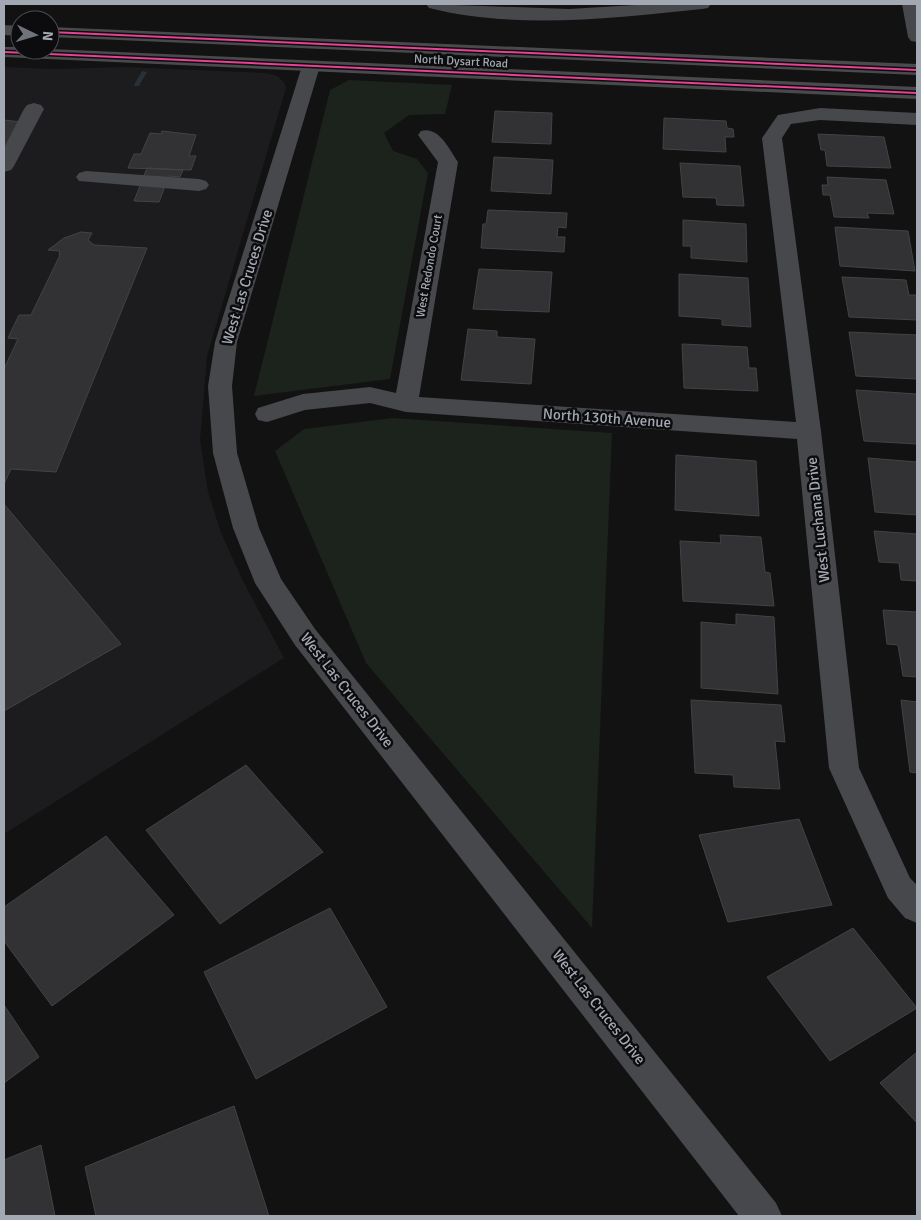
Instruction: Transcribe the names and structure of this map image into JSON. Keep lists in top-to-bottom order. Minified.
{"streets":{"main road":["North Dysart Road"],"street":["West Redondo Court","West Las Cruces Drive","North 130th Avenue","West Luchana Drive"]},"crossings":[["North Dysart Road","West Las Cruces Drive"],["West Redondo Court","North 130th Avenue"],["West Las Cruces Drive","North 130th Avenue"],["North 130th Avenue","West Luchana Drive"]],"north":"right"}
